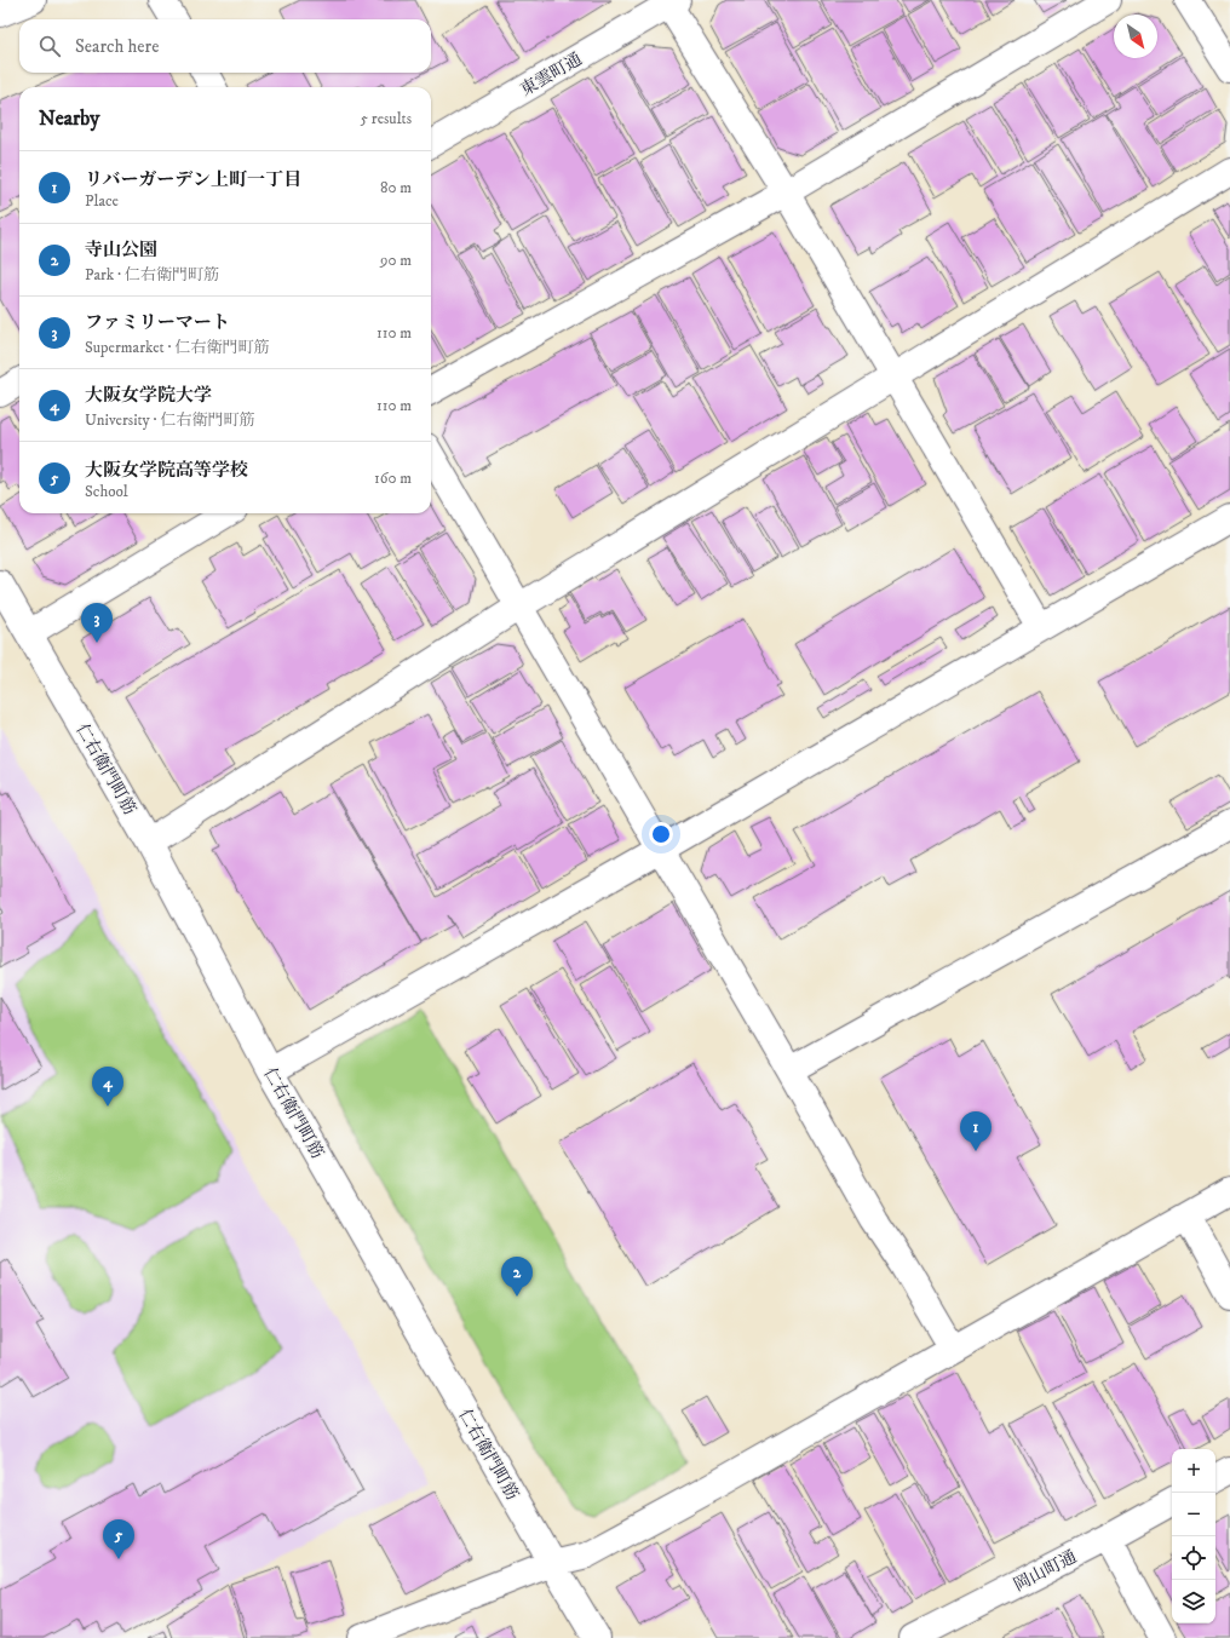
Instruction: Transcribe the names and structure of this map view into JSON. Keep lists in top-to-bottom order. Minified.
{"streets":{"main road":["東雲町通","仁右衛門町筋","岡山町通"]},"north":"bottom right","page":{"search":"Search here","heading":["Nearby","5 results"],"list":[{"mark":"1","name":"リバーガーデン上町一丁目","note":"Place","value":"80 m"},{"mark":"2","name":"寺山公園","note":"Park · 仁右衛門町筋","value":"90 m"},{"mark":"3","name":"ファミリーマート","note":"Supermarket · 仁右衛門町筋","value":"110 m"},{"mark":"4","name":"大阪女学院大学","note":"University · 仁右衛門町筋","value":"110 m"},{"mark":"5","name":"大阪女学院高等学校","note":"School","value":"160 m"}],"pins":["3","4","1","2","5"],"map_buttons":["+","−"]}}
